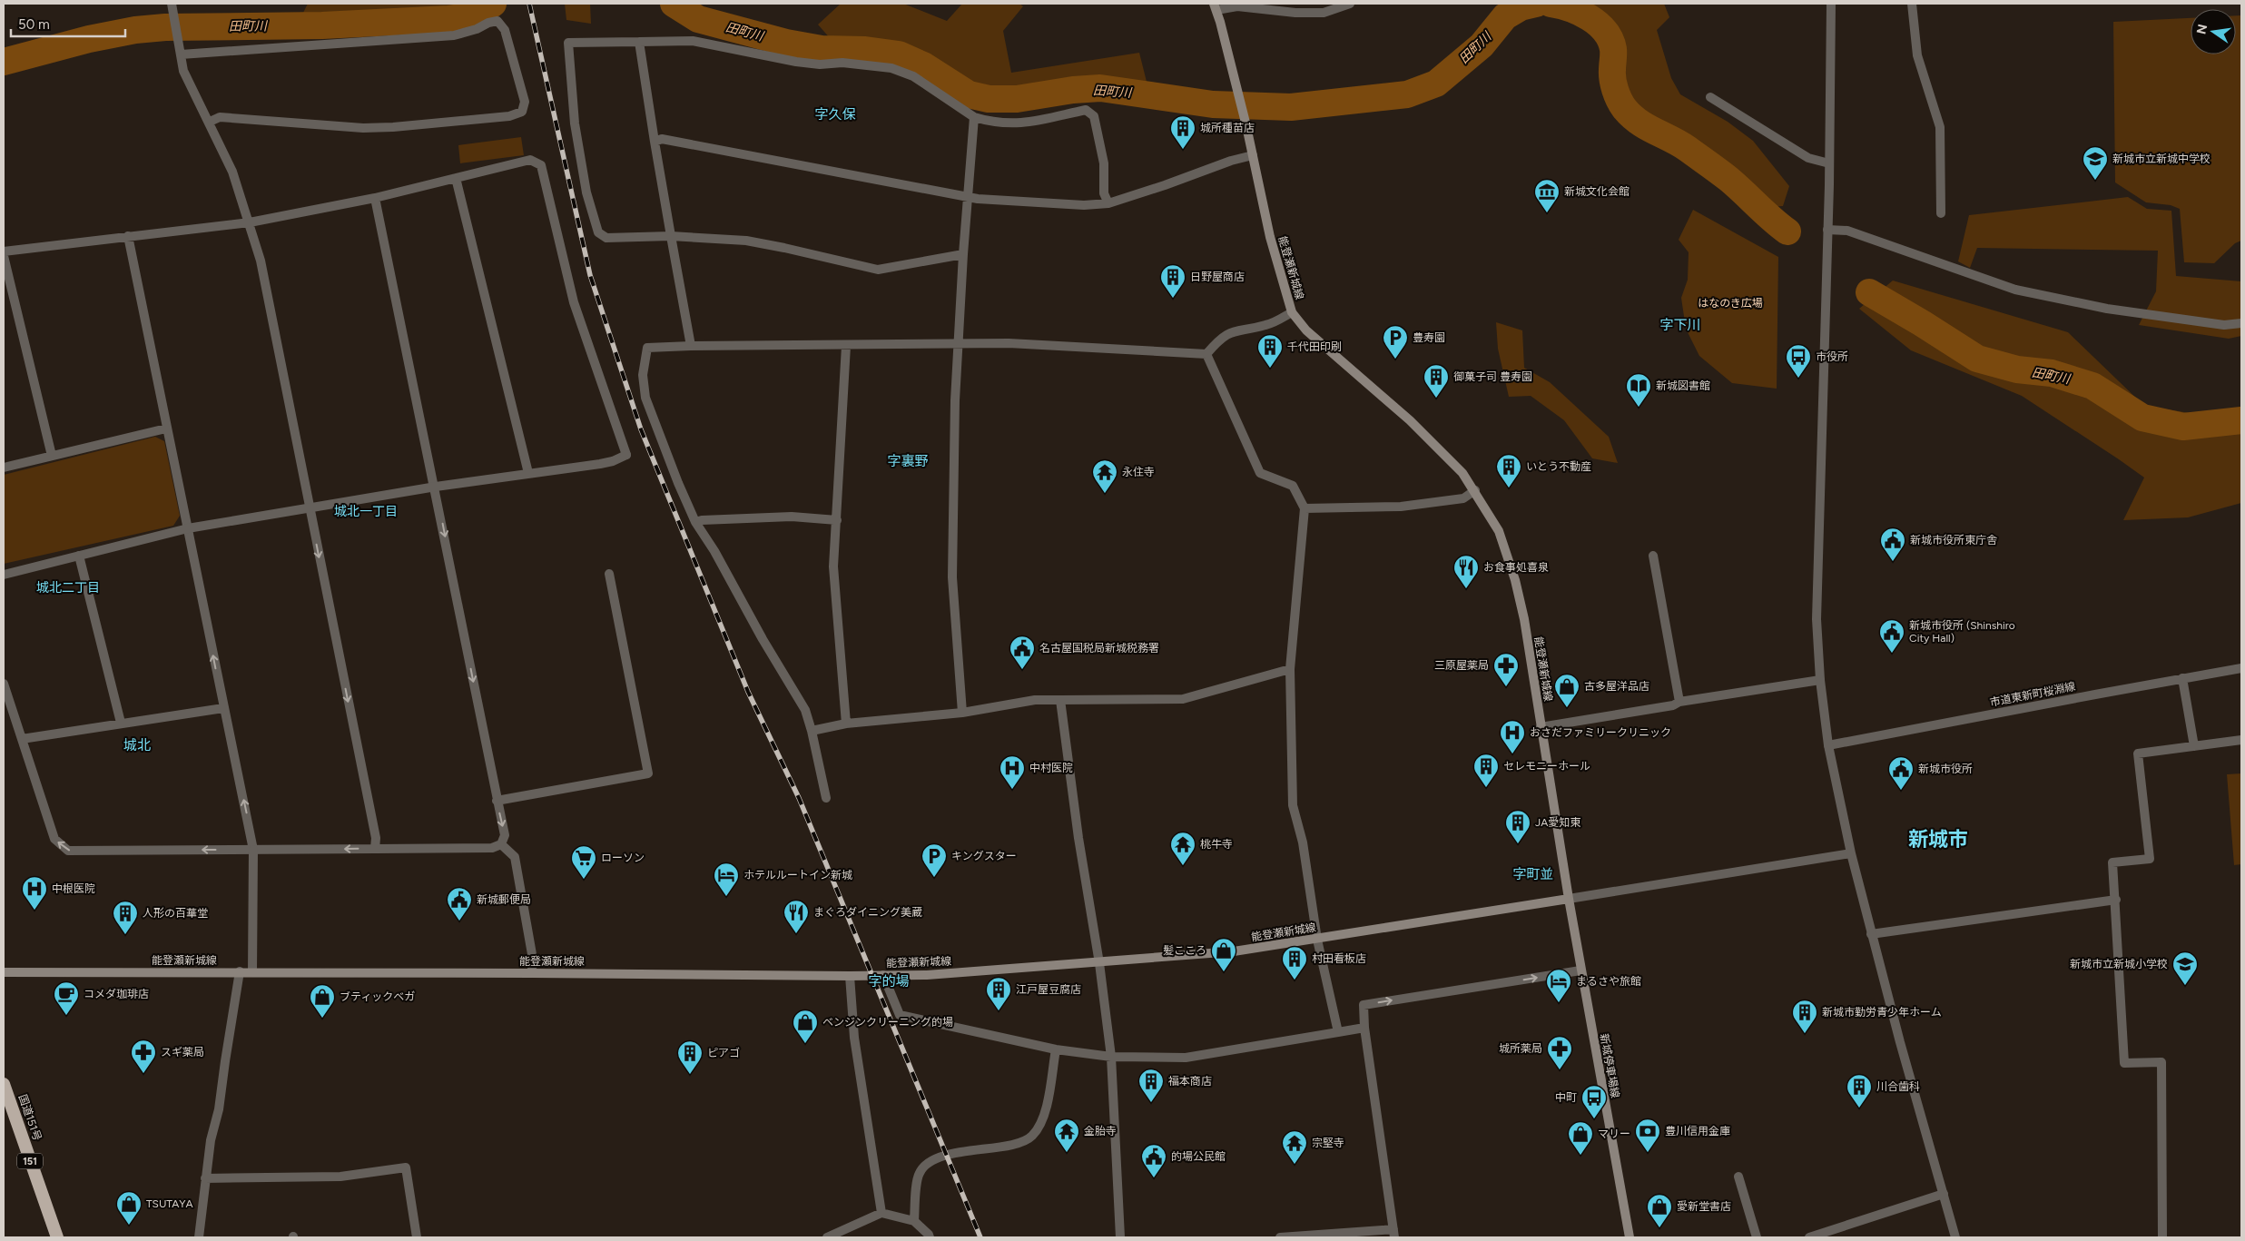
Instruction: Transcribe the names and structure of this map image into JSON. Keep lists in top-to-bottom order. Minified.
{"streets":{"highway":["国道151号","151"],"main road":["能登瀬新城線","新城停車場線"],"street":["市道東新町桜淵線"]},"crossings":[["能登瀬新城線","新城停車場線"]],"districts":["字久保","字下川","字裏野","城北一丁目","城北二丁目","城北","新城市","字町並","字的場"],"water":["田町川"],"parks":["はなのき広場"],"places":{"building":["城所種苗店","日野屋商店","千代田印刷","御菓子司 豊寿園","いとう不動産","セレモニーホール","JA愛知東","人形の百華堂","村田看板店","江戸屋豆腐店","新城市勤労青少年ホーム","ピアゴ","福本商店","川合歯科"],"school or university":["新城市立新城中学校","新城市立新城小学校"],"museum":["新城文化会館"],"parking":["豊寿園","キングスター"],"bus stop":["市役所","中町"],"library":["新城図書館"],"temple":["永住寺","桃牛寺","金胎寺","宗堅寺"],"public building":["新城市役所東庁舎","新城市役所 (Shinshiro City Hall)","名古屋国税局新城税務署","新城市役所","新城郵便局","的場公民館"],"restaurant":["お食事処喜泉","まぐろダイニング美蔵"],"pharmacy":["三原屋薬局","城所薬局","スギ薬局"],"shop":["古多屋洋品店","髪こころ","ブティックベガ","ベンジンクリーニング的場","マリー","TSUTAYA","愛新堂書店"],"hospital":["おさだファミリークリニック","中村医院","中根医院"],"supermarket":["ローソン"],"hotel":["ホテルルートイン新城","まるさや旅館"],"cafe":["コメダ珈琲店"],"bank":["豊川信用金庫"]},"scale_bar":"50 m","north":"left"}
